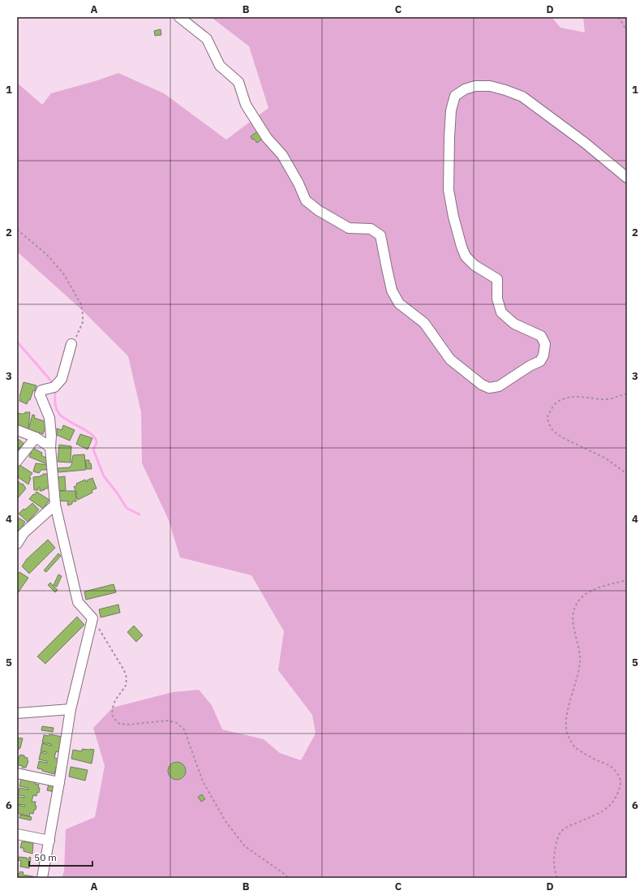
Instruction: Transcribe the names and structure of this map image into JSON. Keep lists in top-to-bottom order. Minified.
{"scale_bar":"50 m","grid":{"columns":["A","B","C","D"],"rows":["1","2","3","4","5","6"]}}
